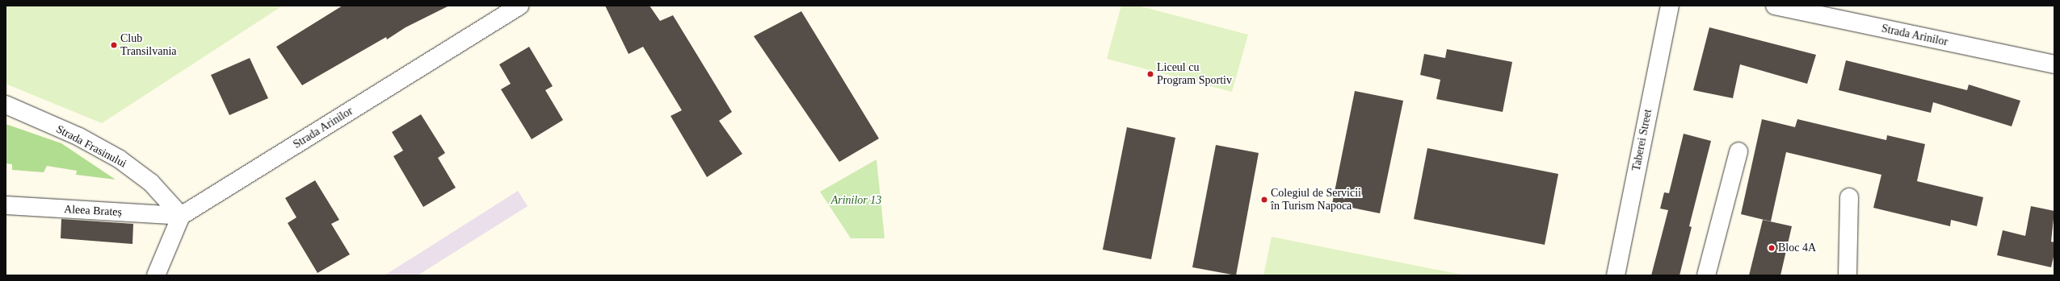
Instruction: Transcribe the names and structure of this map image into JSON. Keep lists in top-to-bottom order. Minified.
{"streets":{"street":["Strada Arinilor","Taberei Street","Strada Frasinului","Aleea Brateș"]},"crossings":[["Strada Arinilor","Strada Frasinului"],["Strada Arinilor","Aleea Brateș"],["Strada Frasinului","Aleea Brateș"]],"parks":["Arinilor 13"],"places":["Club Transilvania","Liceul cu Program Sportiv","Colegiul de Servicii în Turism Napoca","Bloc 4A"]}
